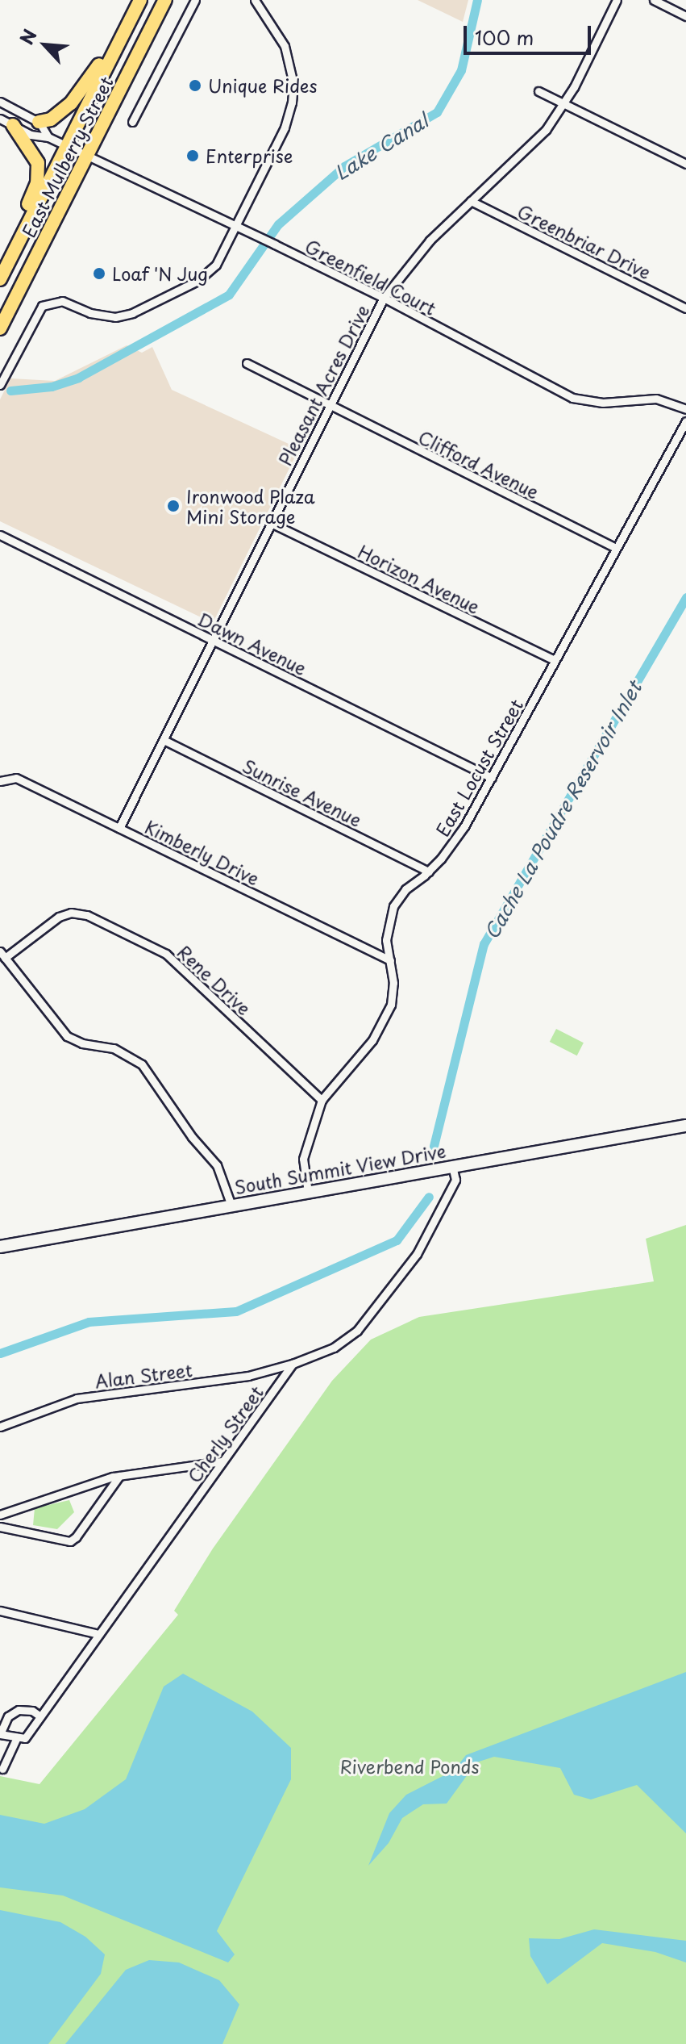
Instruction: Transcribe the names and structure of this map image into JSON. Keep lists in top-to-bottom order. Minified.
{"streets":{"highway":["East Mulberry Street"],"street":["Greenbriar Drive","Greenfield Court","Pleasant Acres Drive","Clifford Avenue","Horizon Avenue","Dawn Avenue","East Locust Street","Sunrise Avenue","Kimberly Drive","Rene Drive","South Summit View Drive","Alan Street","Cherly Street"]},"crossings":[["East Mulberry Street","Greenfield Court"],["Greenbriar Drive","Pleasant Acres Drive"],["Greenfield Court","Pleasant Acres Drive"],["Pleasant Acres Drive","Clifford Avenue"],["Pleasant Acres Drive","Horizon Avenue"],["Pleasant Acres Drive","Dawn Avenue"],["Pleasant Acres Drive","Sunrise Avenue"],["Pleasant Acres Drive","Kimberly Drive"],["Clifford Avenue","East Locust Street"],["Horizon Avenue","East Locust Street"],["Dawn Avenue","East Locust Street"],["East Locust Street","Sunrise Avenue"],["East Locust Street","Kimberly Drive"],["East Locust Street","Rene Drive"],["East Locust Street","South Summit View Drive"],["Alan Street","Cherly Street"]],"water":["Lake Canal","Cache La Poudre Reservoir Inlet"],"parks":["Riverbend Ponds"],"places":["Unique Rides","Enterprise","Loaf 'N Jug","Ironwood Plaza Mini Storage"],"scale_bar":"100 m","north":"top left"}
